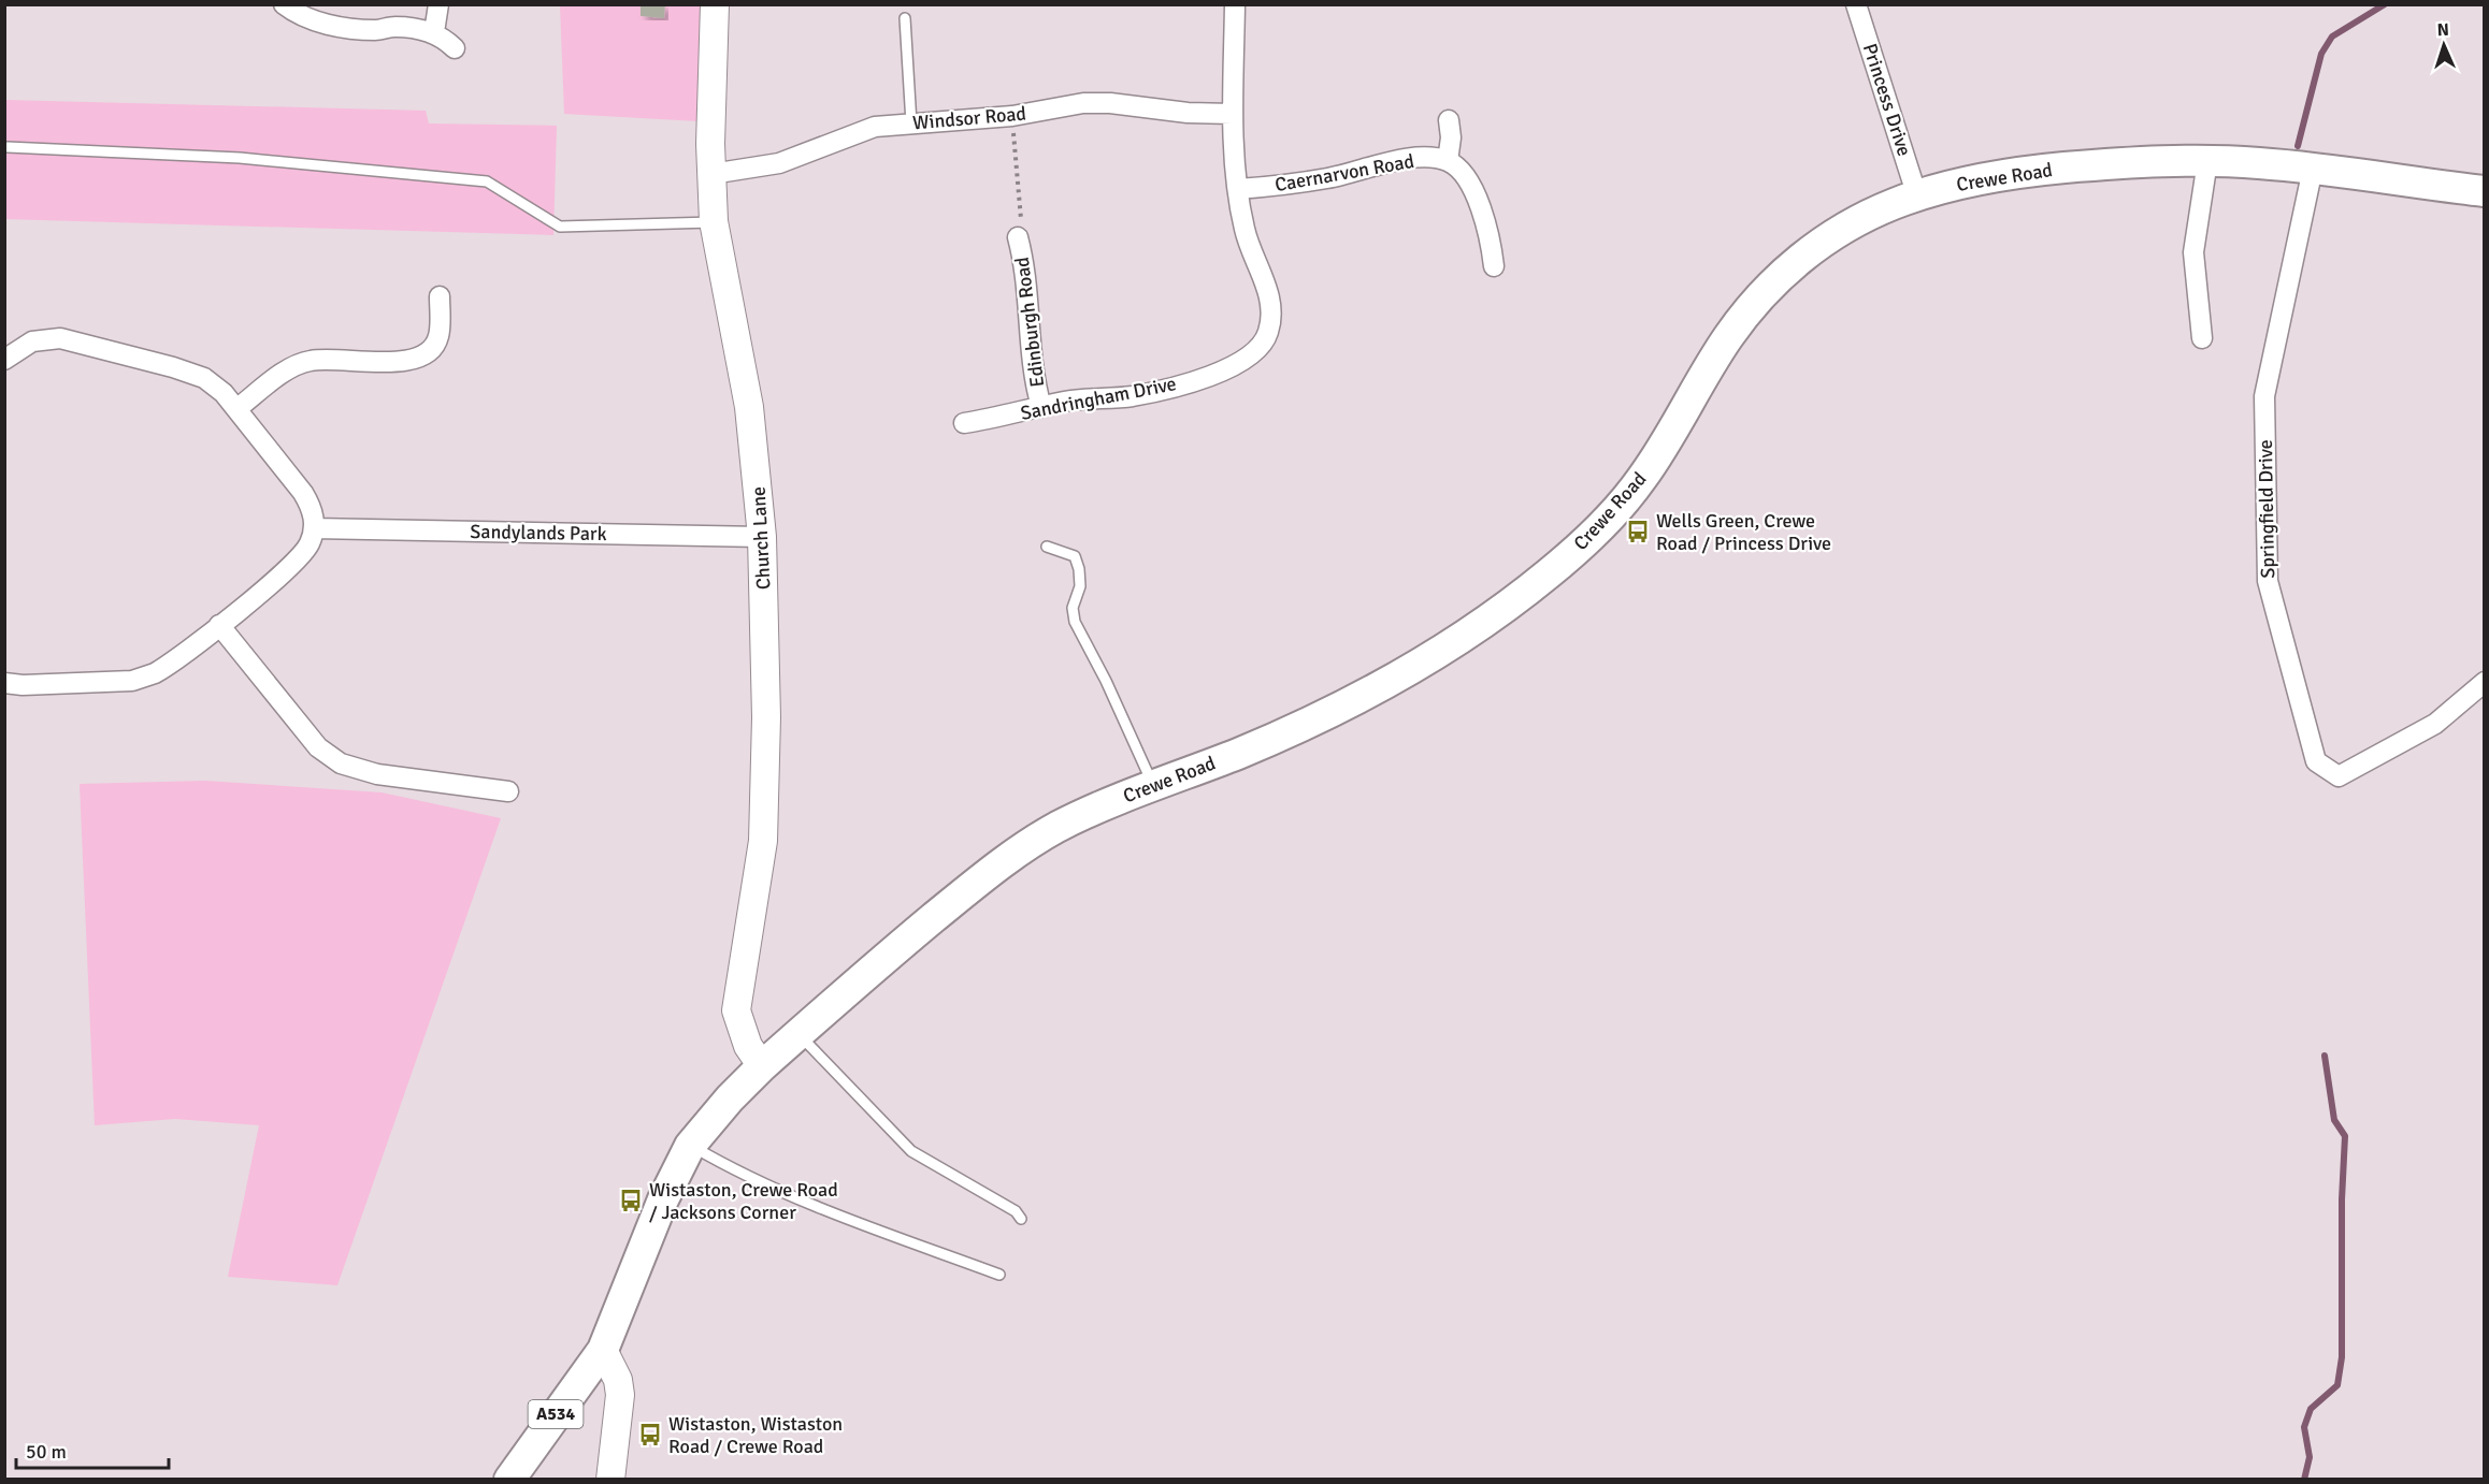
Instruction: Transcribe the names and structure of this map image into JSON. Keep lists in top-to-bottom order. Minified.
{"streets":{"main road":["Crewe Road","A534"],"street":["Princess Drive","Windsor Road","Caernarvon Road","Edinburgh Road","Sandringham Drive","Springfield Drive","Sandylands Park","Church Lane"]},"crossings":[["Princess Drive","Crewe Road"],["Windsor Road","Sandringham Drive"],["Windsor Road","Church Lane"],["Caernarvon Road","Sandringham Drive"],["Crewe Road","Springfield Drive"],["Crewe Road","Church Lane"],["Crewe Road","A534"],["Edinburgh Road","Sandringham Drive"],["Sandylands Park","Church Lane"],["Church Lane","A534"]],"places":{"bus stop":["Wells Green, Crewe Road / Princess Drive","Wistaston, Crewe Road / Jacksons Corner","Wistaston, Wistaston Road / Crewe Road"]},"scale_bar":"50 m","north":"top"}
